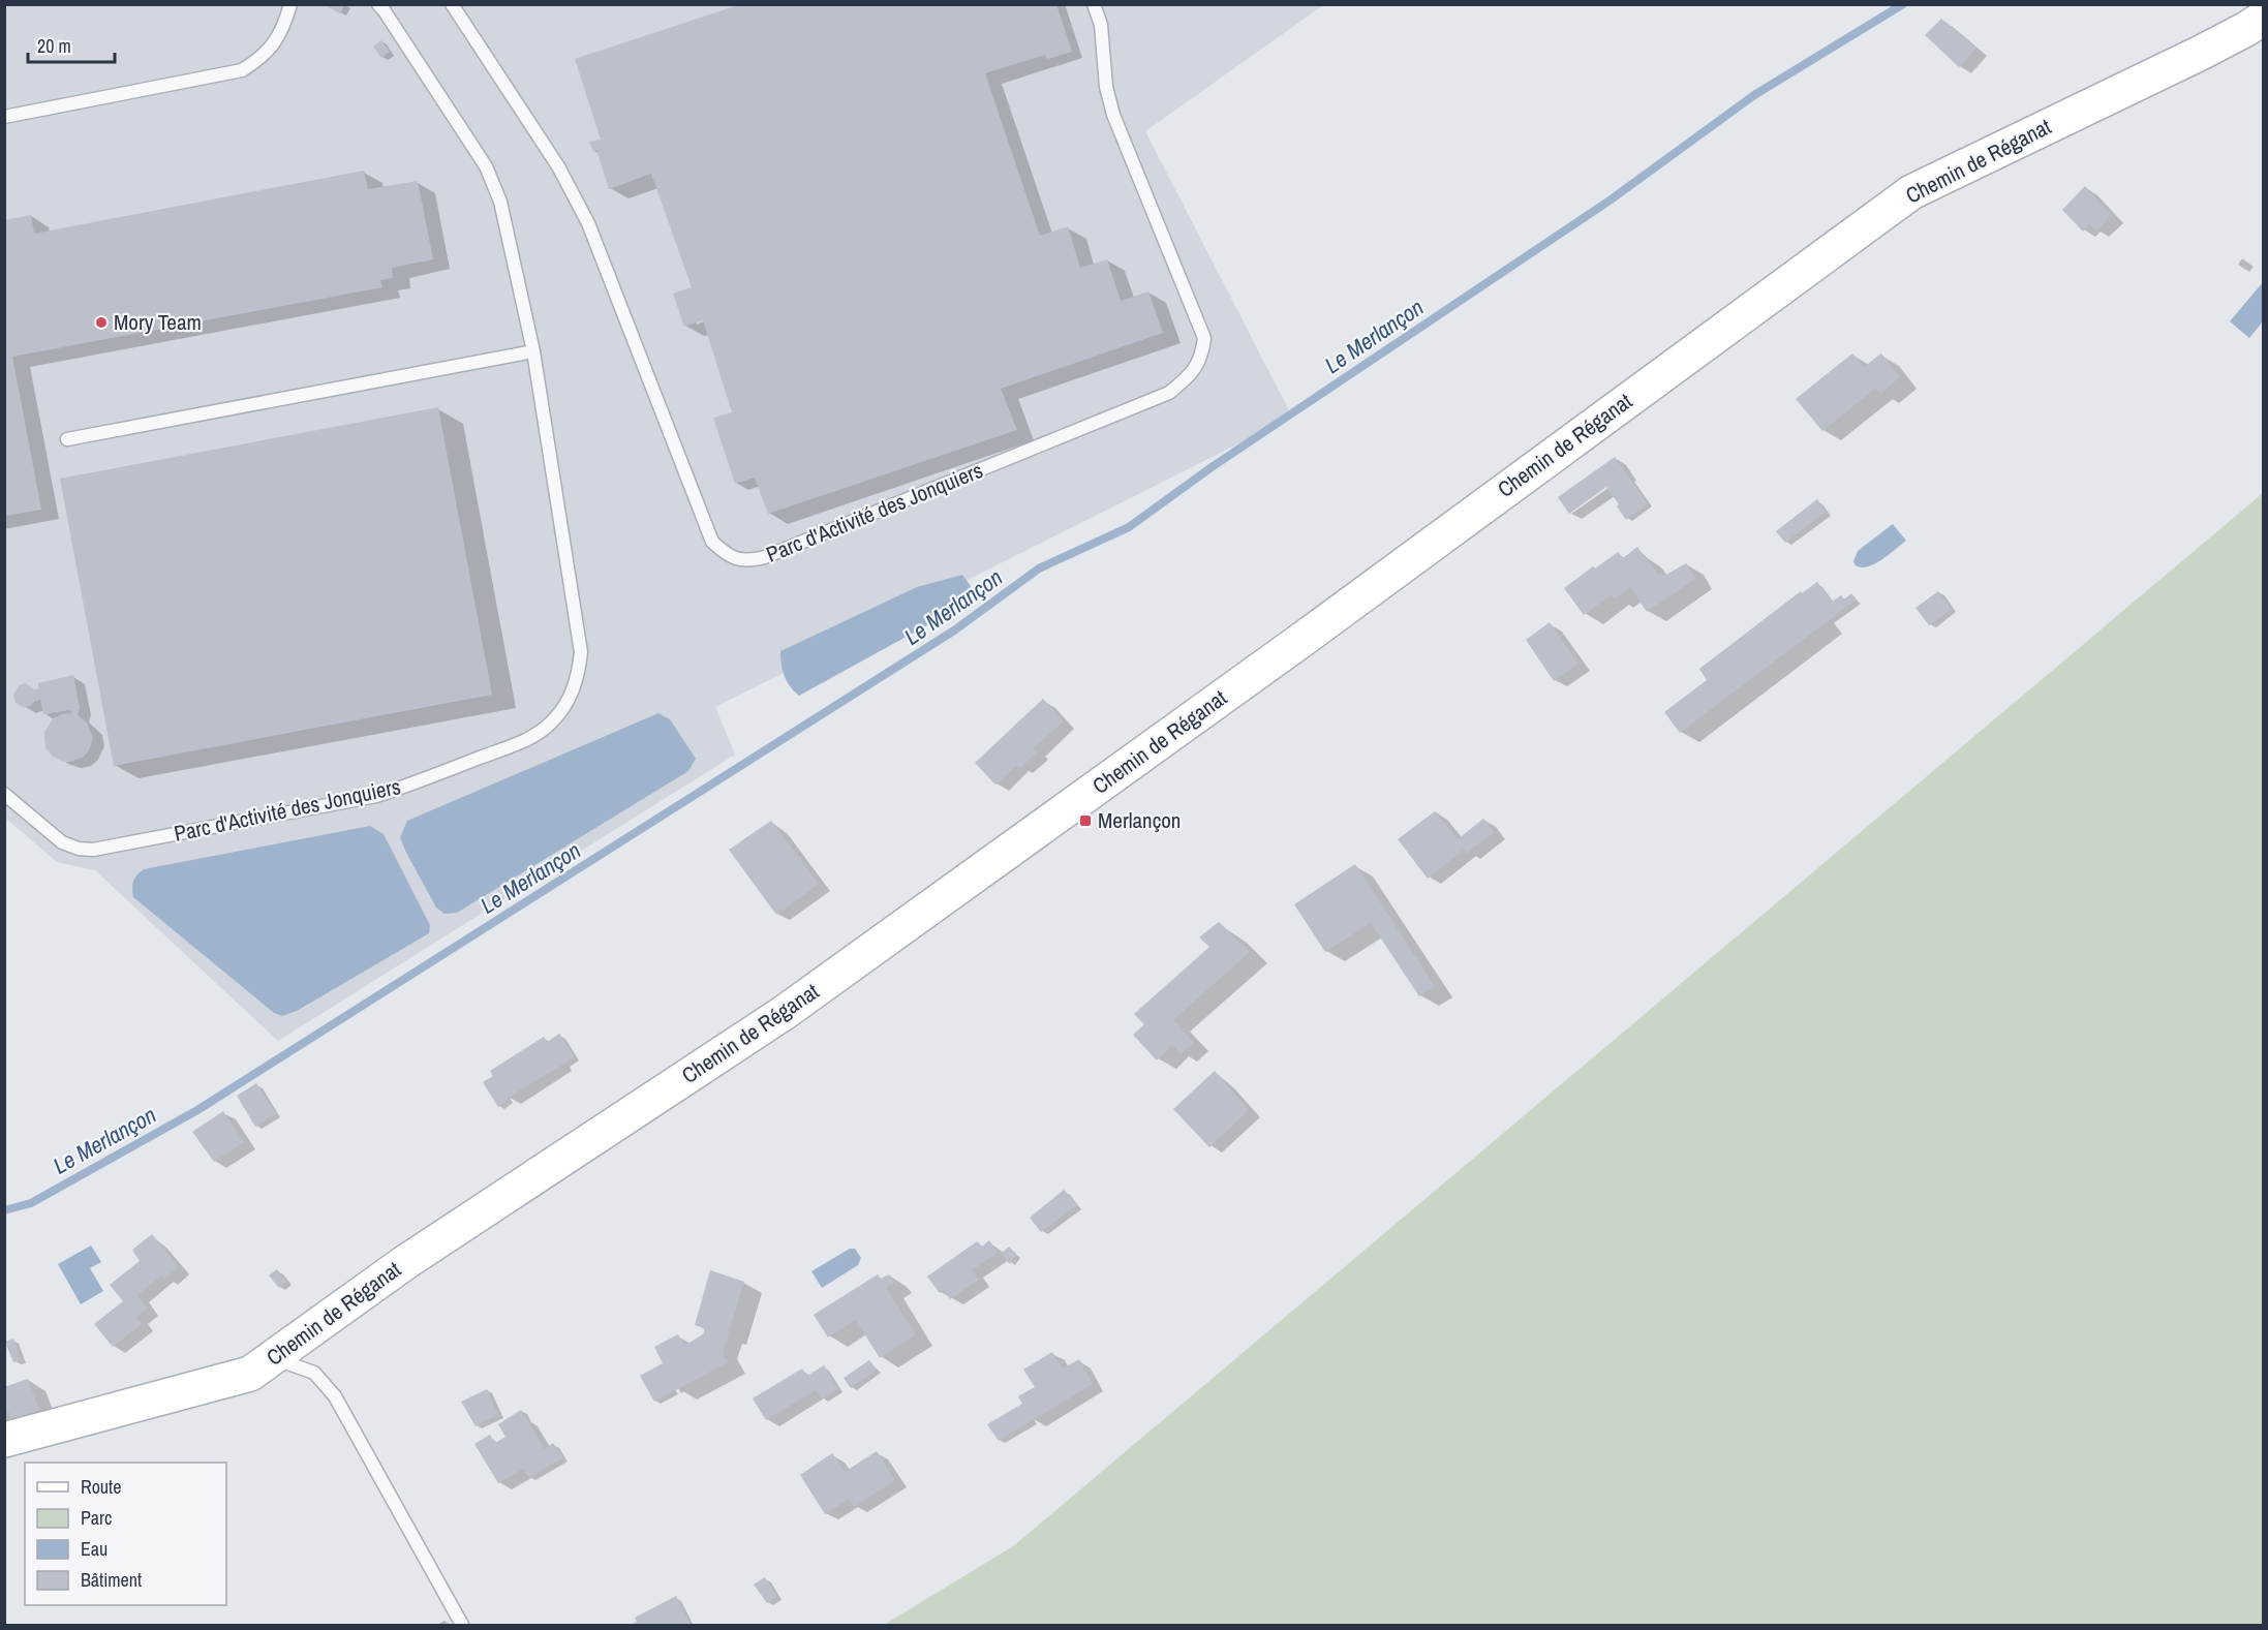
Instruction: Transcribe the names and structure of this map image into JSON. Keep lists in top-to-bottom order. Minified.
{"streets":{"street":["Chemin de Réganat"],"lane":["Parc d'Activité des Jonquiers"]},"water":["Le Merlançon"],"places":{"other":["Mory Team"],"transit":["Merlançon"]},"legend":["Route","Parc","Eau","Bâtiment"],"scale_bar":"20 m"}
